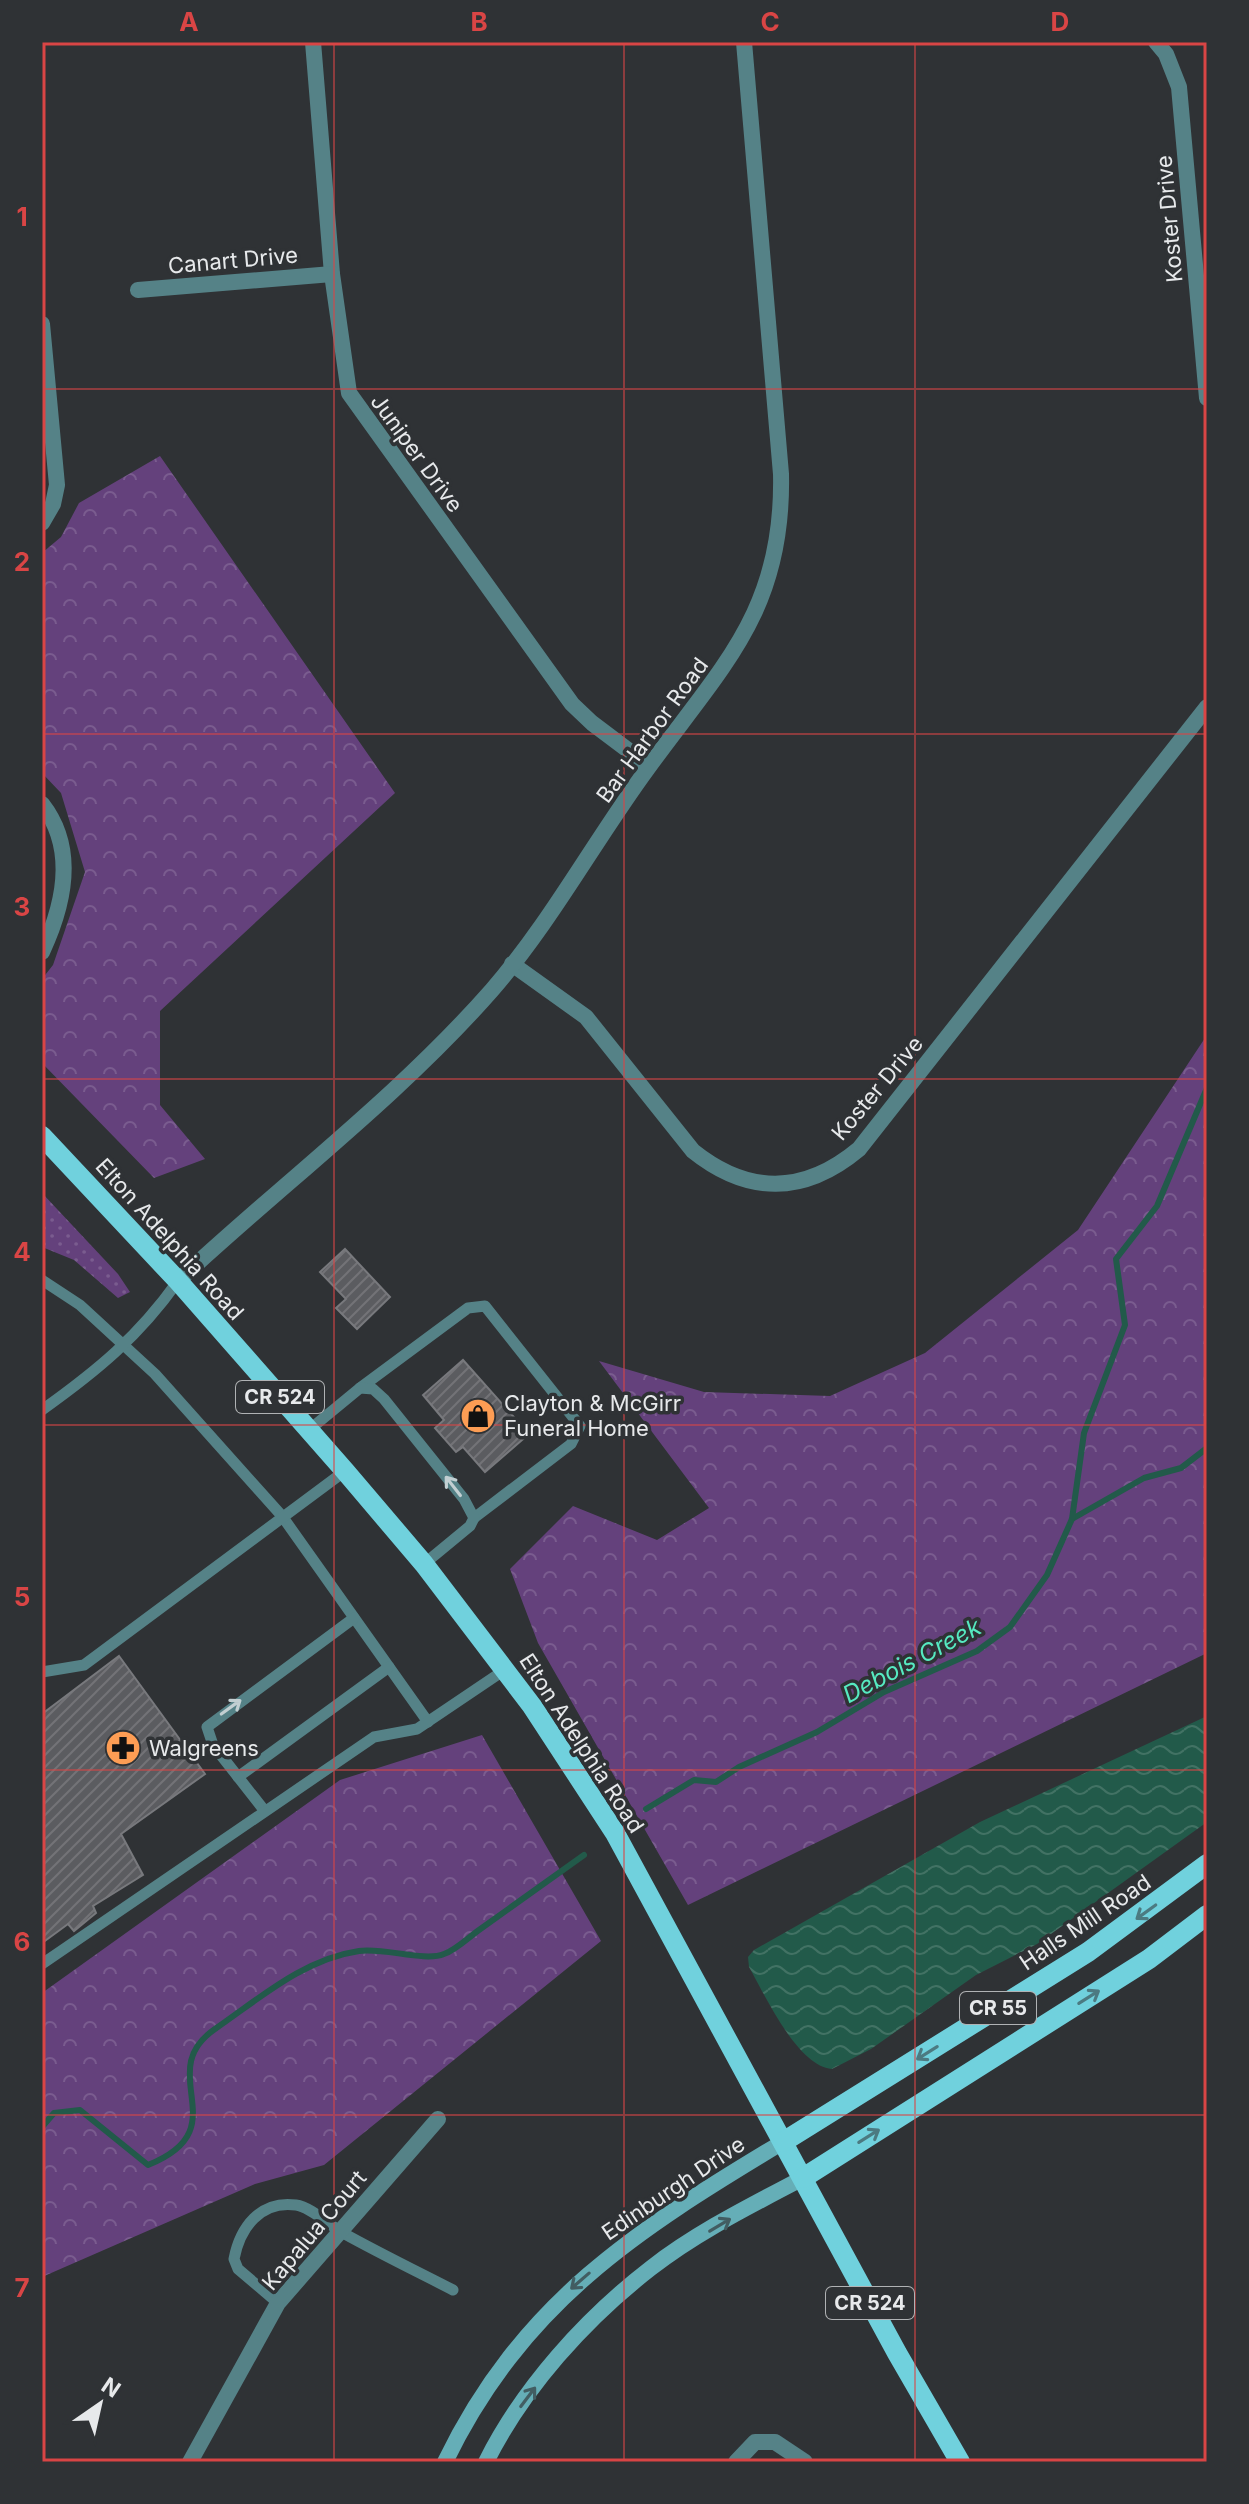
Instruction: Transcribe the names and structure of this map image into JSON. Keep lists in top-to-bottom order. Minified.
{"streets":{"main road":["Elton Adelphia Road","CR 524","Halls Mill Road","CR 55","Edinburgh Drive"],"street":["Koster Drive","Canart Drive","Juniper Drive","Bar Harbor Road","Kapalua Court"]},"crossings":[["Koster Drive","Bar Harbor Road"],["Canart Drive","Juniper Drive"],["Juniper Drive","Bar Harbor Road"],["Bar Harbor Road","Elton Adelphia Road"],["Elton Adelphia Road","Halls Mill Road"],["Elton Adelphia Road","CR 55"],["Elton Adelphia Road","Edinburgh Drive"],["Halls Mill Road","Edinburgh Drive"]],"water":["Debois Creek"],"places":{"shop":["Clayton & McGirr Funeral Home"],"pharmacy":["Walgreens"]},"north":"top right","grid":{"columns":["A","B","C","D"],"rows":["1","2","3","4","5","6","7"]}}
